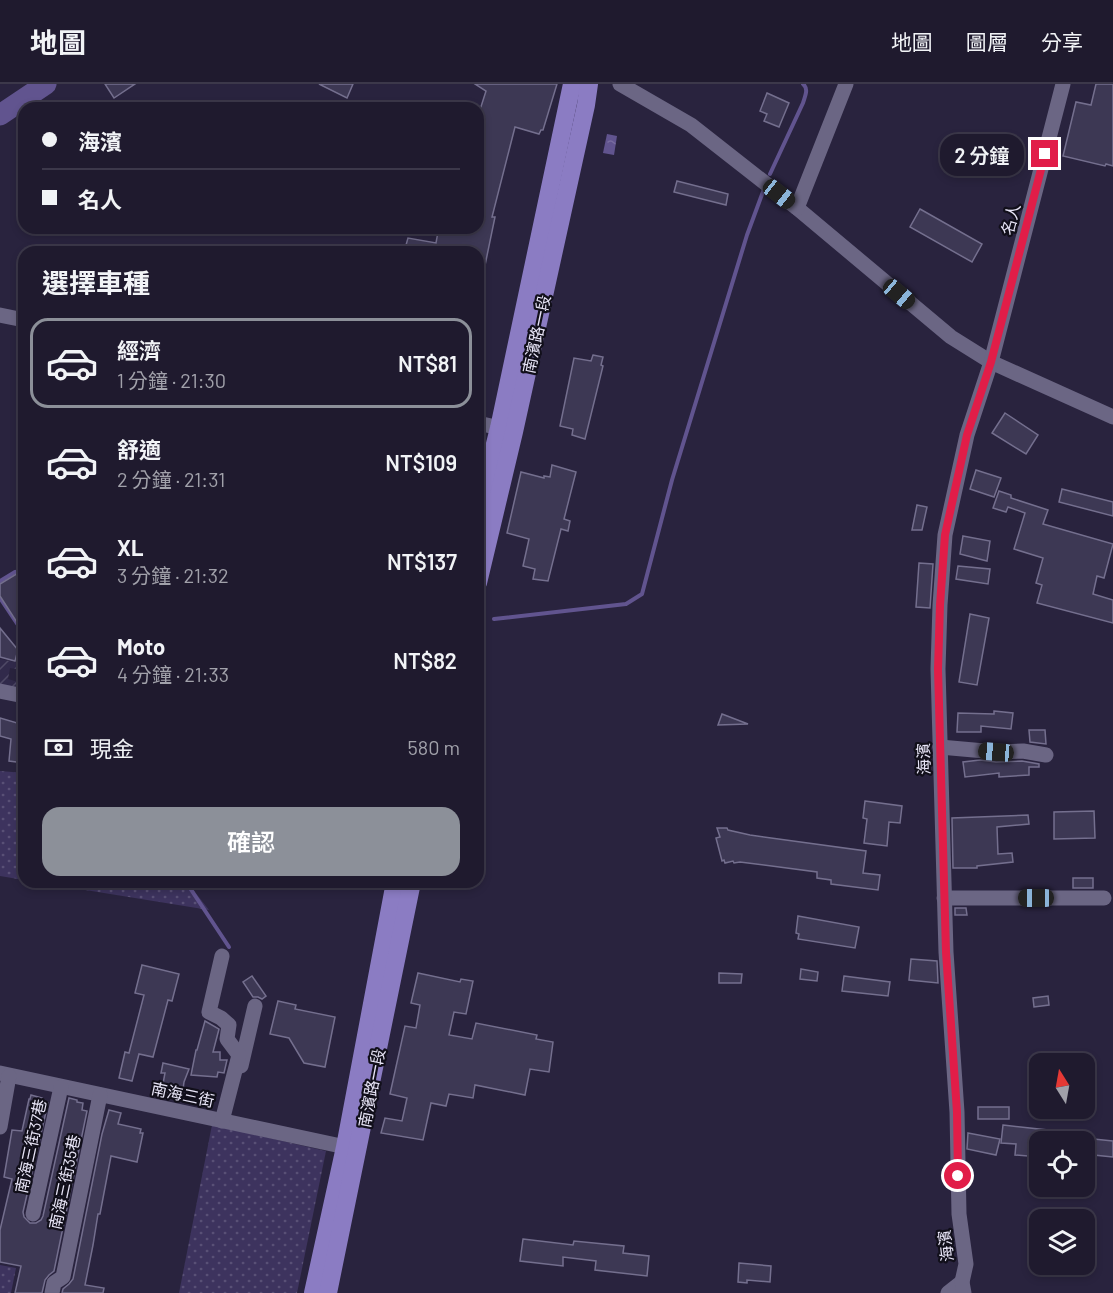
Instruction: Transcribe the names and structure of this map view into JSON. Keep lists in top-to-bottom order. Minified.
{"streets":{"main road":["南濱路一段"],"street":["名人","海濱","南海三街","南海三街37巷","南海三街35巷"]},"crossings":[["名人","海濱"],["南濱路一段","南海三街"],["南海三街","南海三街37巷"],["南海三街","南海三街35巷"]],"north":"top","page":{"header":"地圖","nav":["地圖","圖層","分享"],"banner":["海濱","名人"],"bubble":"2 分鐘","heading":"選擇車種","list":[{"name":"經濟","note":"1 分鐘 · 21:30","value":"NT$81"},{"name":"舒適","note":"2 分鐘 · 21:31","value":"NT$109"},{"name":"XL","note":"3 分鐘 · 21:32","value":"NT$137"},{"name":"Moto","note":"4 分鐘 · 21:33","value":"NT$82"}],"pay":["現金","580 m"],"buttons":"確認"}}
